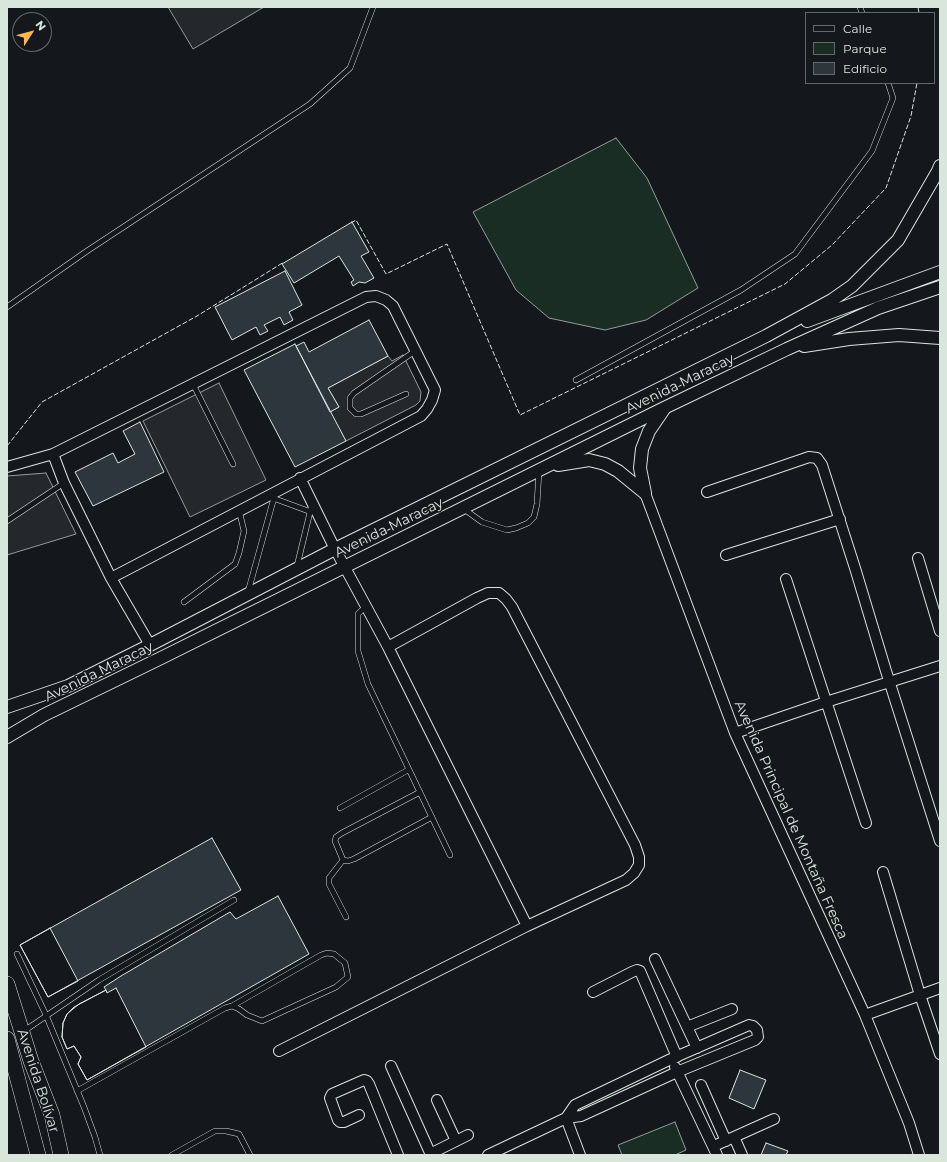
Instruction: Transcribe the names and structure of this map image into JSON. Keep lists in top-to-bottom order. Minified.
{"streets":{"main road":["Avenida Bolívar"],"street":["Avenida Maracay","Avenida Principal de Montaña Fresca"]},"legend":["Calle","Parque","Edificio"],"north":"top right"}
